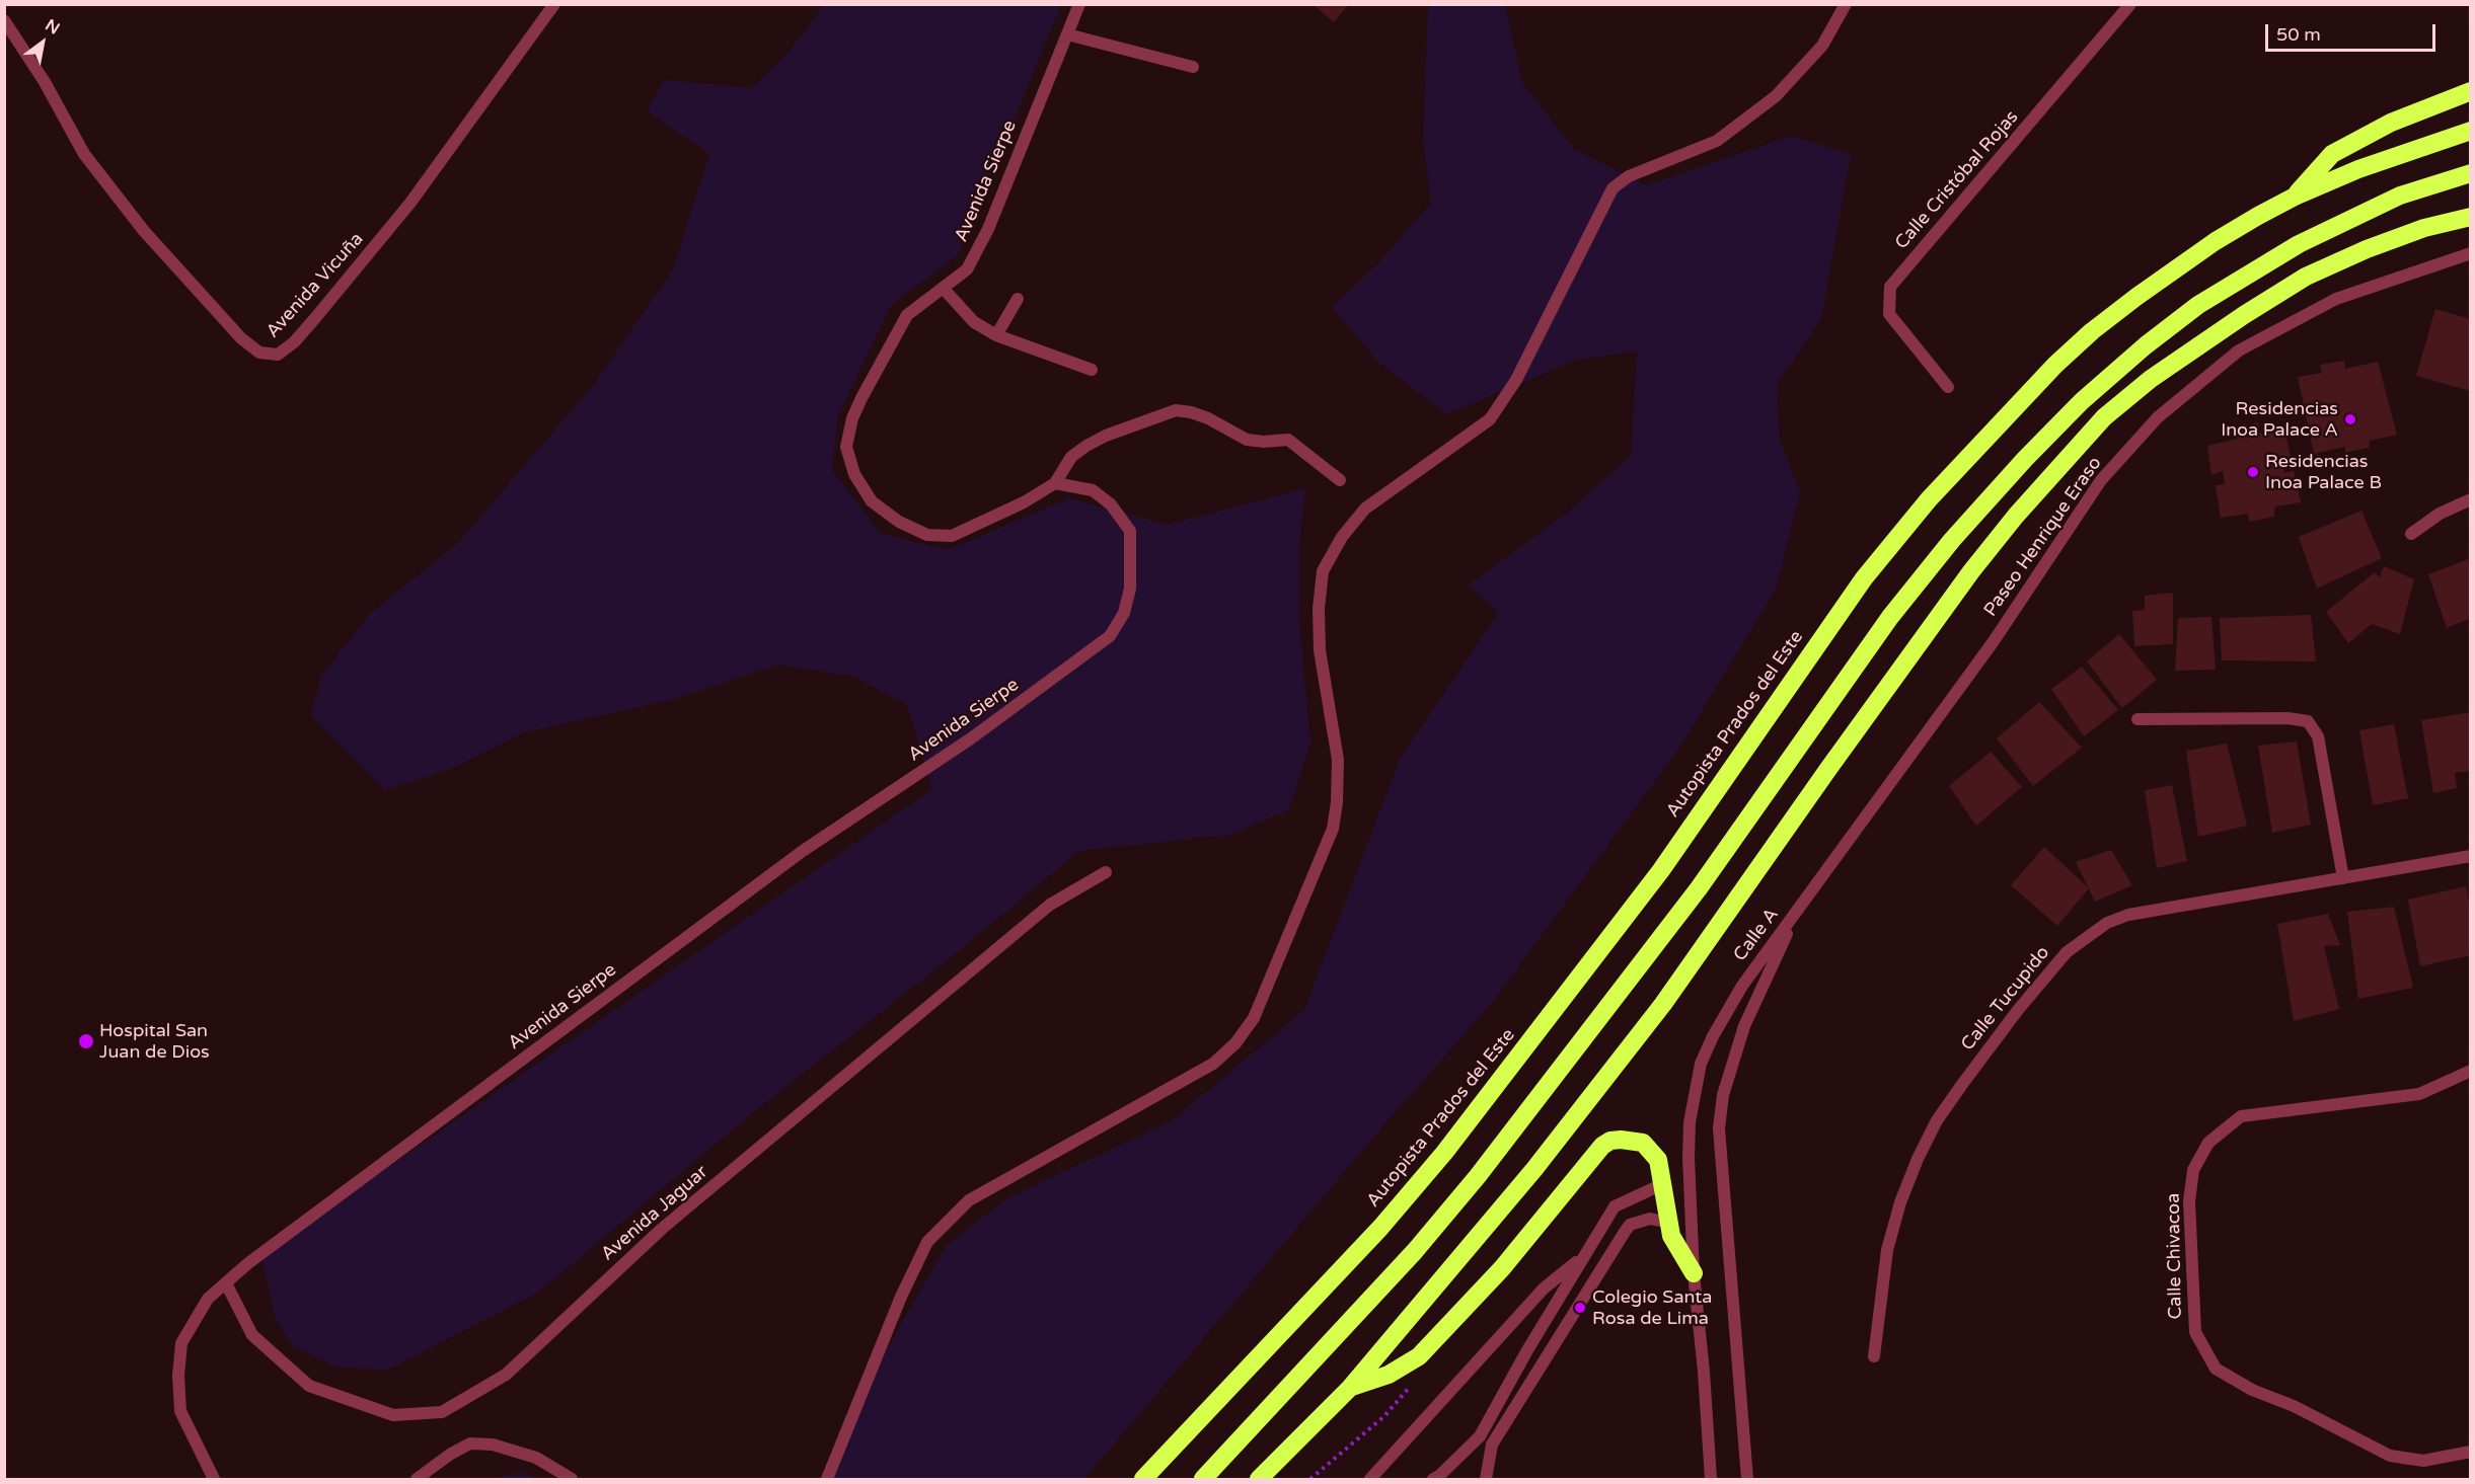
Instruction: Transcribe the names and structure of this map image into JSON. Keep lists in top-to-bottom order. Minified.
{"streets":{"highway":["Autopista Prados del Este"],"street":["Calle Cristóbal Rojas","Avenida Sierpe","Avenida Vicuña","Paseo Henrique Eraso","Calle A","Calle Tucupido","Avenida Jaguar","Calle Chivacoa"]},"crossings":[["Avenida Sierpe","Avenida Jaguar"],["Paseo Henrique Eraso","Calle A"]],"places":["Residencias Inoa Palace A","Residencias Inoa Palace B","Hospital San Juan de Dios","Colegio Santa Rosa de Lima"],"scale_bar":"50 m","north":"top right"}
